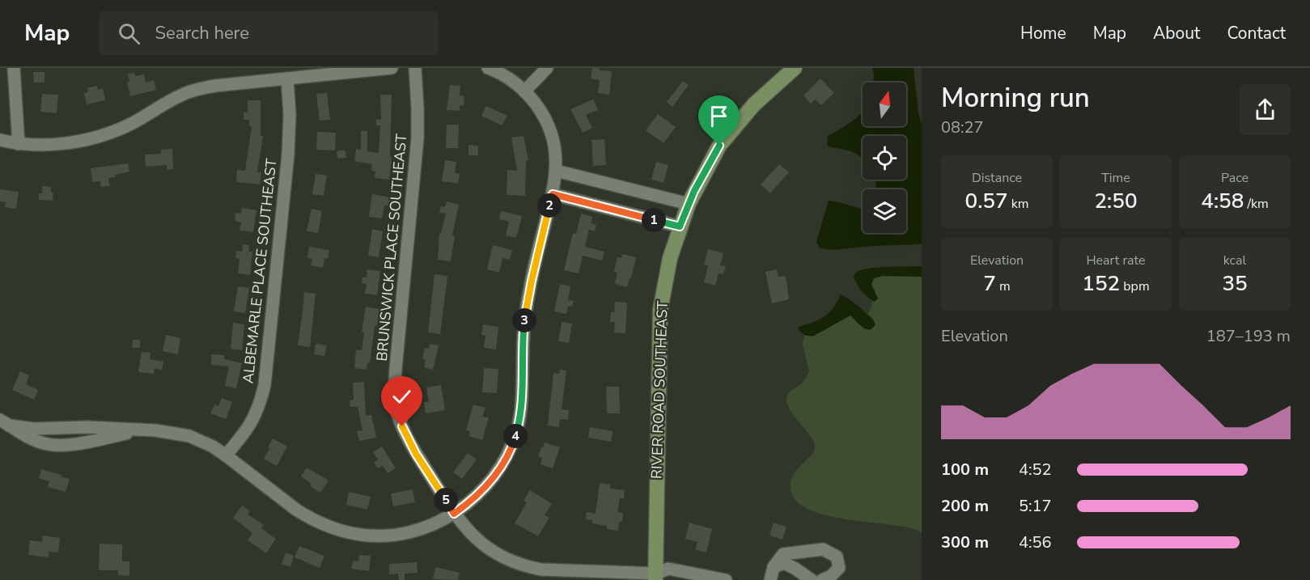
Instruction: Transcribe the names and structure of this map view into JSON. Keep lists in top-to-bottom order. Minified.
{"streets":{"main road":["RIVER ROAD SOUTHEAST"],"street":["BRUNSWICK PLACE SOUTHEAST","ALBEMARLE PLACE SOUTHEAST"]},"crossings":[["BRUNSWICK PLACE SOUTHEAST","RIVER ROAD SOUTHEAST"]],"north":"top","page":{"header":"Map","search":"Search here","nav":["Home","Map","About","Contact"],"heading":["Morning run","08:27"],"stats":[["Distance","0.57 km"],["Time","2:50"],["Pace","4:58 /km"],["Elevation","7 m"],["Heart rate","152 bpm"],["kcal","35"]],"pins":["2","1","3","4","5"],"chart":["Elevation","187–193 m"],"list":[{"name":"100 m","note":"4:52"},{"name":"200 m","note":"5:17"},{"name":"300 m","note":"4:56"}]}}
